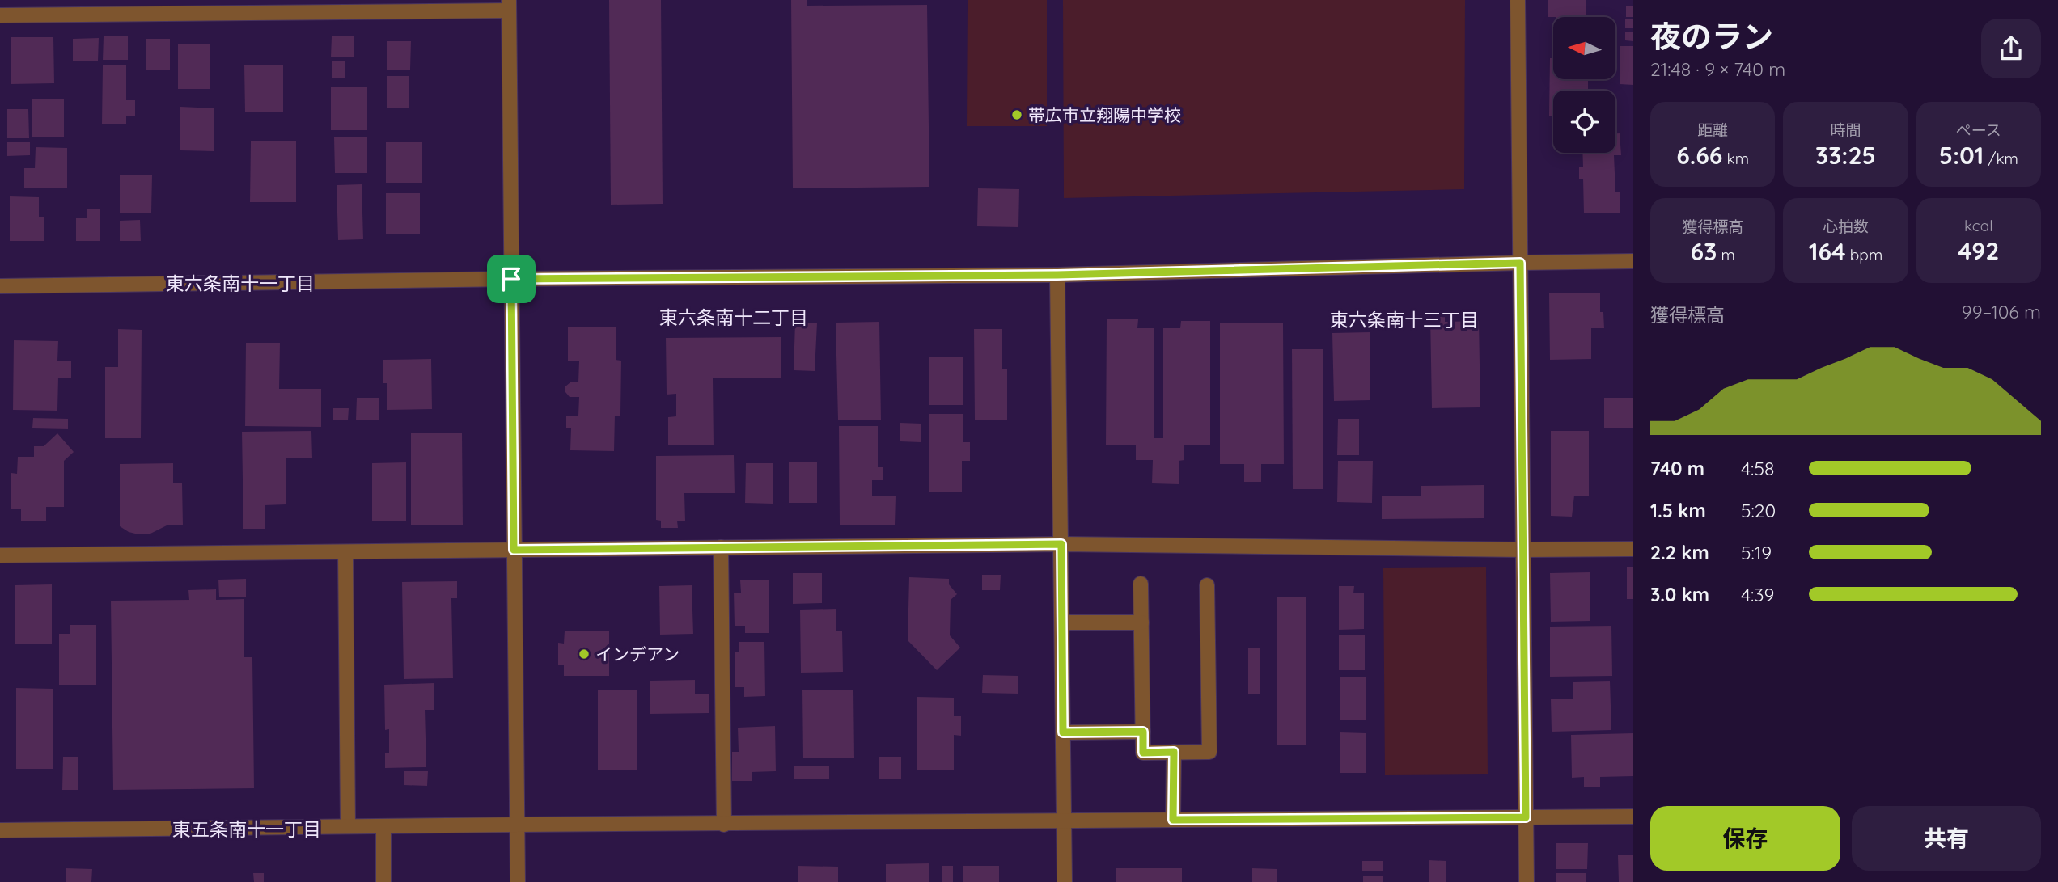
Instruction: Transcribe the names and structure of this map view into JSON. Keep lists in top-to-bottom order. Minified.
{"districts":["東六条南十一丁目","東六条南十二丁目","東六条南十三丁目","東五条南十一丁目"],"places":["帯広市立翔陽中学校","インデアン"],"north":"left","page":{"heading":["夜のラン","21:48 · 9 × 740 m"],"stats":[["距離","6.66 km"],["時間","33:25"],["ペース","5:01 /km"],["獲得標高","63 m"],["心拍数","164 bpm"],["kcal","492"]],"chart":["獲得標高","99–106 m"],"list":[{"name":"740 m","note":"4:58"},{"name":"1.5 km","note":"5:20"},{"name":"2.2 km","note":"5:19"},{"name":"3.0 km","note":"4:39"}],"buttons":["保存","共有"]}}
